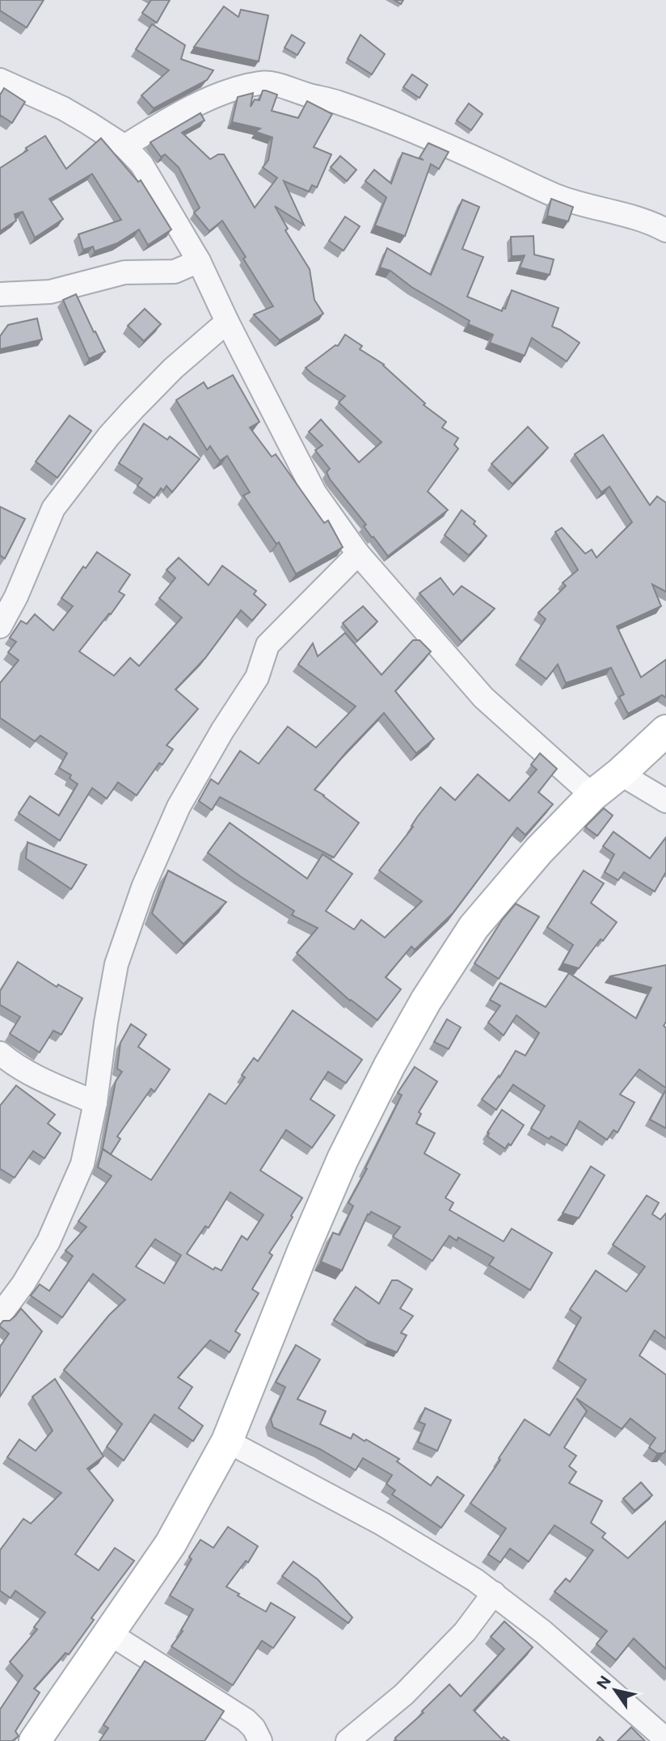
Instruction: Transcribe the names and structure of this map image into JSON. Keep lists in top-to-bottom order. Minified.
{"north":"top left"}
